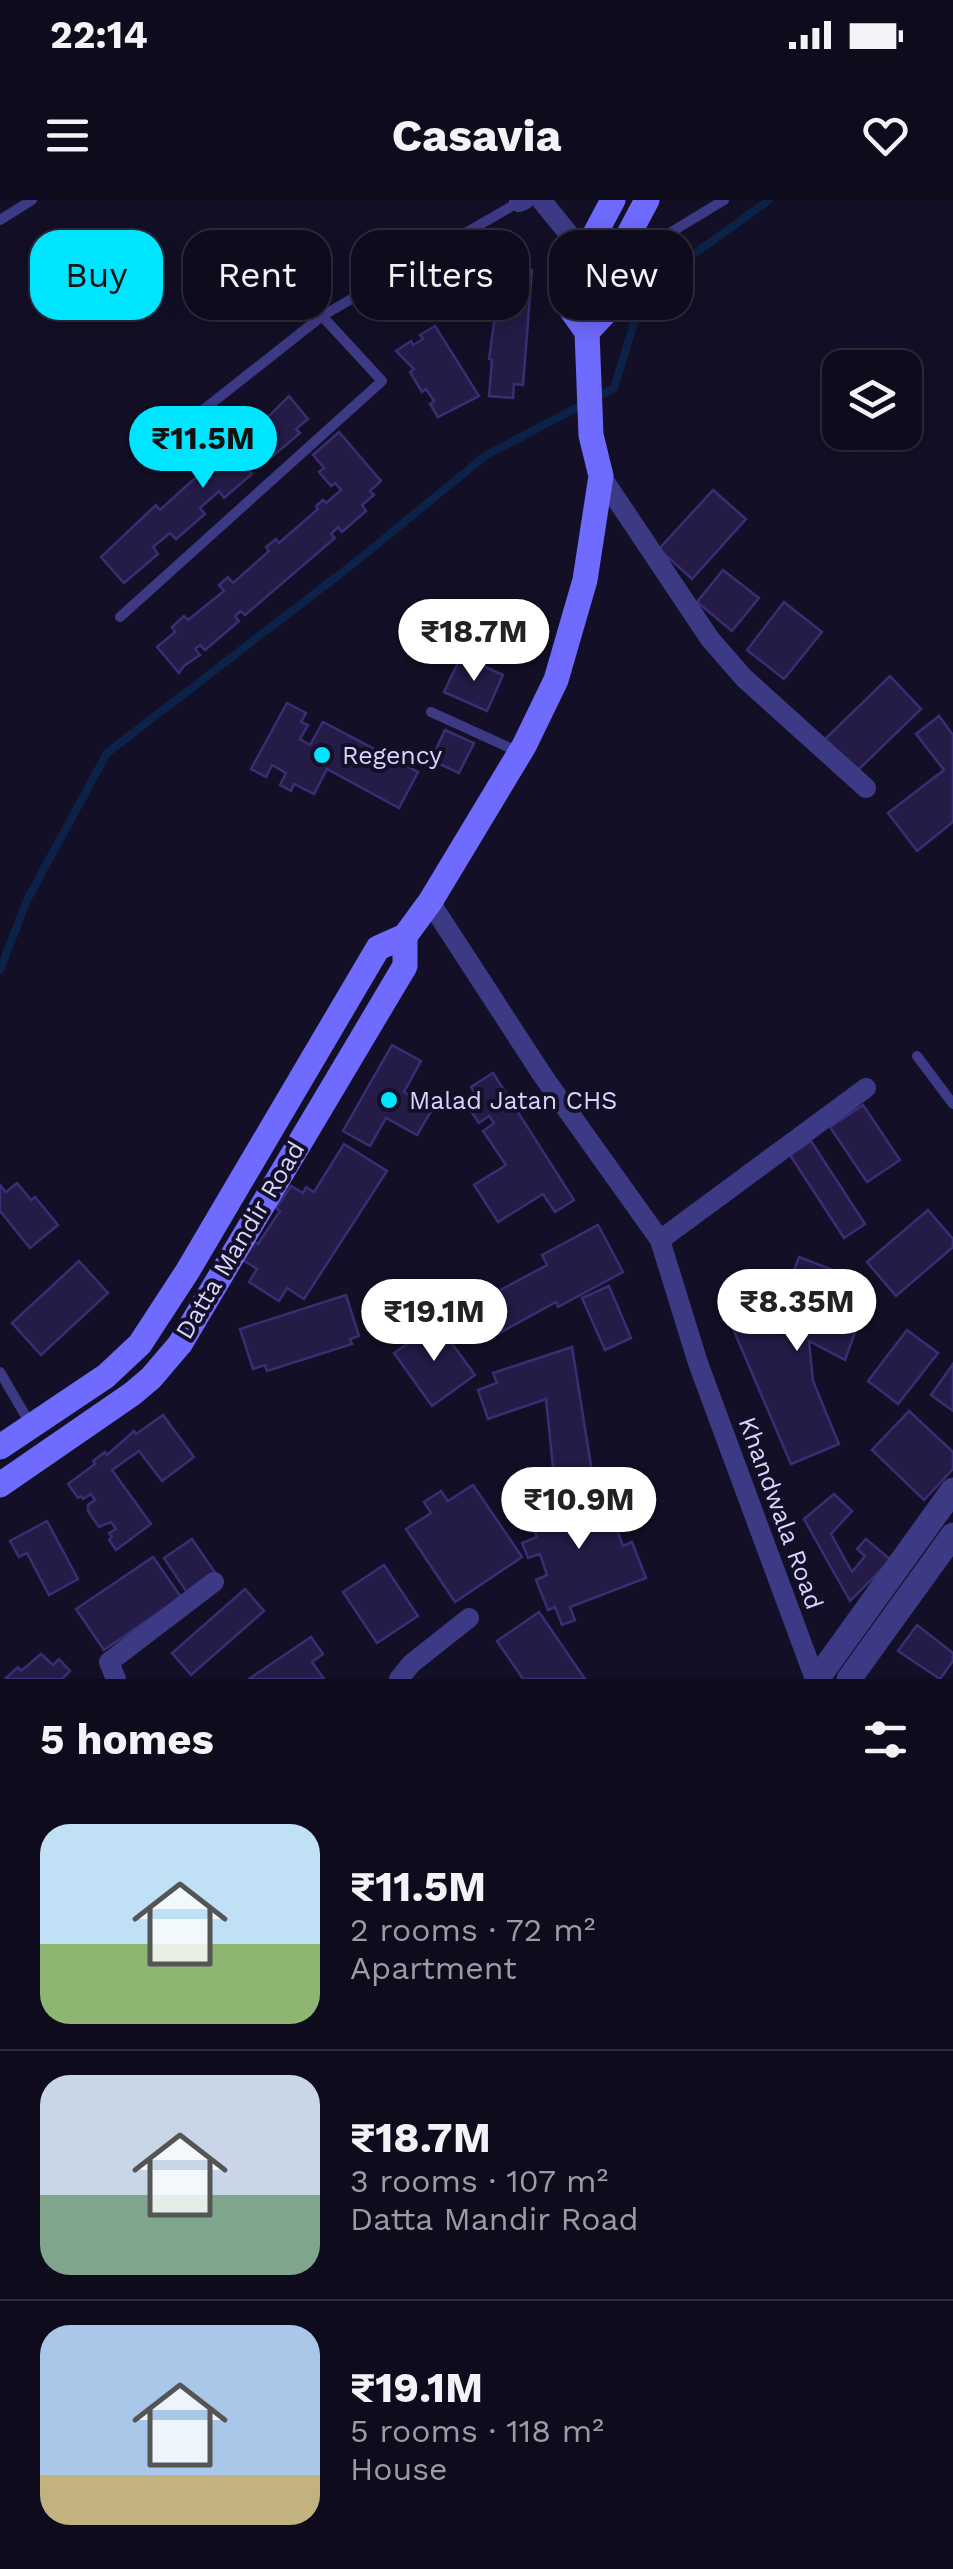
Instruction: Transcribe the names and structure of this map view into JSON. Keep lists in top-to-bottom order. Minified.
{"streets":{"main road":["Datta Mandir Road"],"street":["Khandwala Road"]},"crossings":[["Datta Mandir Road","Khandwala Road"]],"places":["Regency","Malad Jatan CHS"],"page":{"status":"22:14","header":"Casavia","chip":["Buy","Rent","Filters","New"],"price":["₹11.5M","₹18.7M","₹8.35M","₹19.1M","₹10.9M"],"heading":"5 homes","list":[{"name":"₹11.5M","note":"2 rooms · 72 m² · Apartment"},{"name":"₹18.7M","note":"3 rooms · 107 m² · Datta Mandir Road"},{"name":"₹19.1M","note":"5 rooms · 118 m² · House"}]}}
